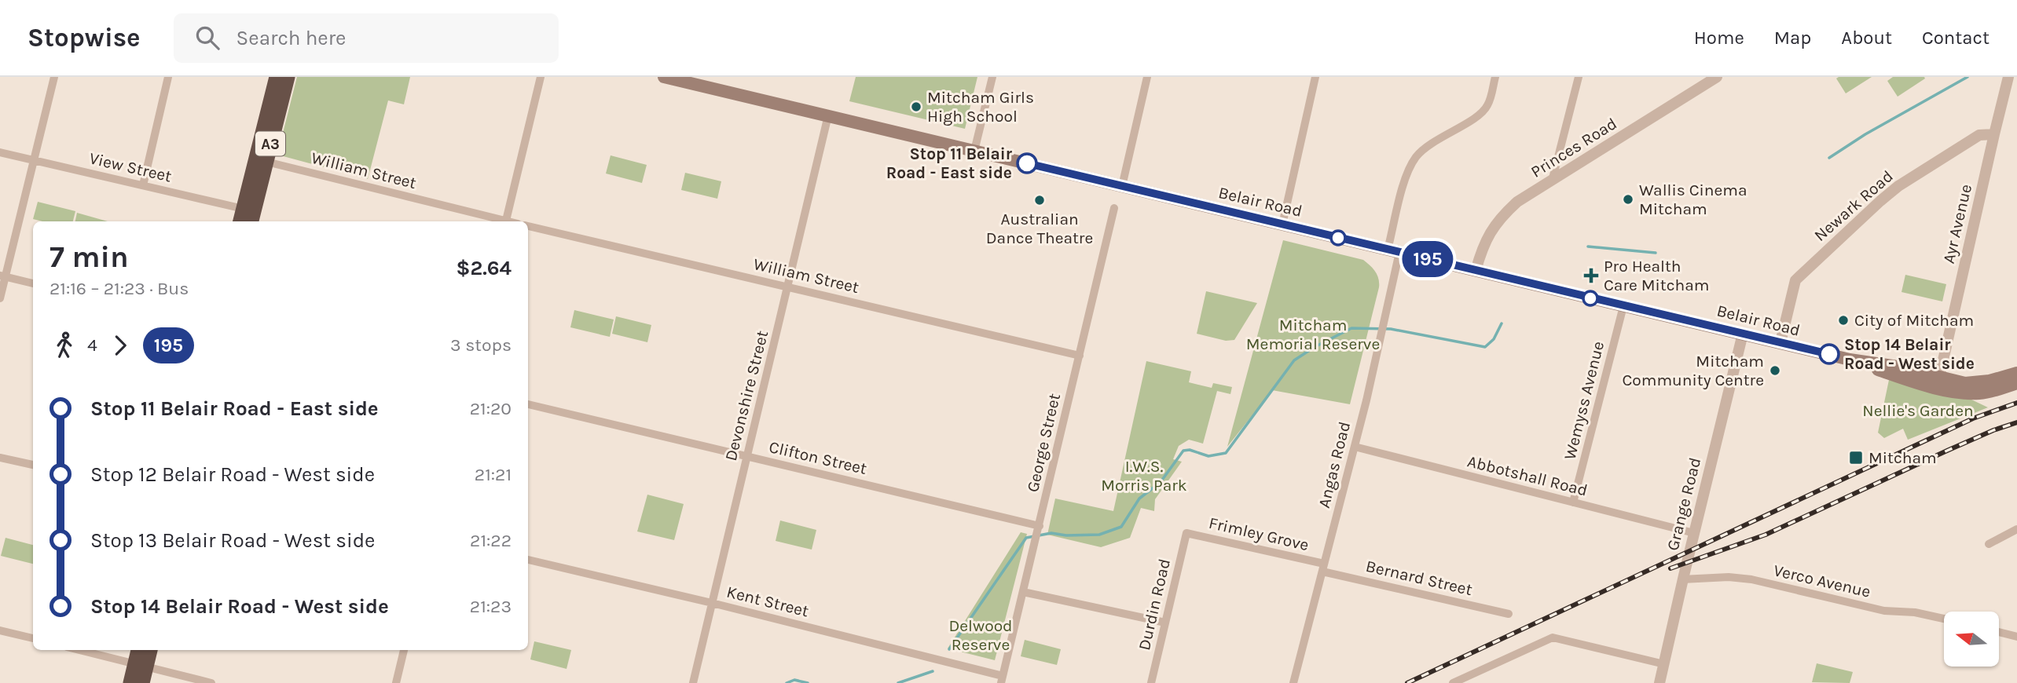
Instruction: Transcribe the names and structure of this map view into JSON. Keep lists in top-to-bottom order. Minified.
{"streets":{"highway":["A3"],"main road":["Belair Road"],"street":["Princes Road","View Street","William Street","Newark Road","Ayr Avenue","Devonshire Street","Wemyss Avenue","George Street","Clifton Street","Angas Road","Abbotshall Road","Grange Road","Frimley Grove","Bernard Street","Verco Avenue","Kent Street","Durdin Road"]},"crossings":[["A3","View Street"],["A3","William Street"],["Princes Road","Belair Road"],["William Street","Devonshire Street"],["William Street","George Street"],["Belair Road","Newark Road"],["Belair Road","Ayr Avenue"],["Belair Road","Devonshire Street"],["Belair Road","Wemyss Avenue"],["Belair Road","Angas Road"],["Belair Road","Grange Road"],["Newark Road","Ayr Avenue"],["Devonshire Street","Clifton Street"],["Devonshire Street","Kent Street"],["Wemyss Avenue","Abbotshall Road"],["George Street","Clifton Street"],["George Street","Kent Street"],["Angas Road","Abbotshall Road"],["Angas Road","Frimley Grove"],["Angas Road","Bernard Street"],["Abbotshall Road","Grange Road"],["Grange Road","Verco Avenue"],["Frimley Grove","Bernard Street"],["Frimley Grove","Durdin Road"]],"parks":["Mitcham Memorial Reserve","Nellie's Garden","I.W.S. Morris Park","Delwood Reserve"],"places":{"other":["Mitcham Girls High School","Stop 11 Belair Road - East side","Wallis Cinema Mitcham","Australian Dance Theatre","City of Mitcham","Stop 14 Belair Road - West side","Mitcham Community Centre"],"health":["Pro Health Care Mitcham"],"transit":["Mitcham"]},"lines":["bus line 195"],"north":"left","page":{"header":"Stopwise","search":"Search here","nav":["Home","Map","About","Contact"],"on_map":"195","heading":["7 min","21:16 – 21:23 · Bus","$2.64"],"legs":["4","195","3 stops"],"list":[{"name":"Stop 11 Belair Road - East side","value":"21:20"},{"name":"Stop 12 Belair Road - West side","value":"21:21"},{"name":"Stop 13 Belair Road - West side","value":"21:22"},{"name":"Stop 14 Belair Road - West side","value":"21:23"}]}}
